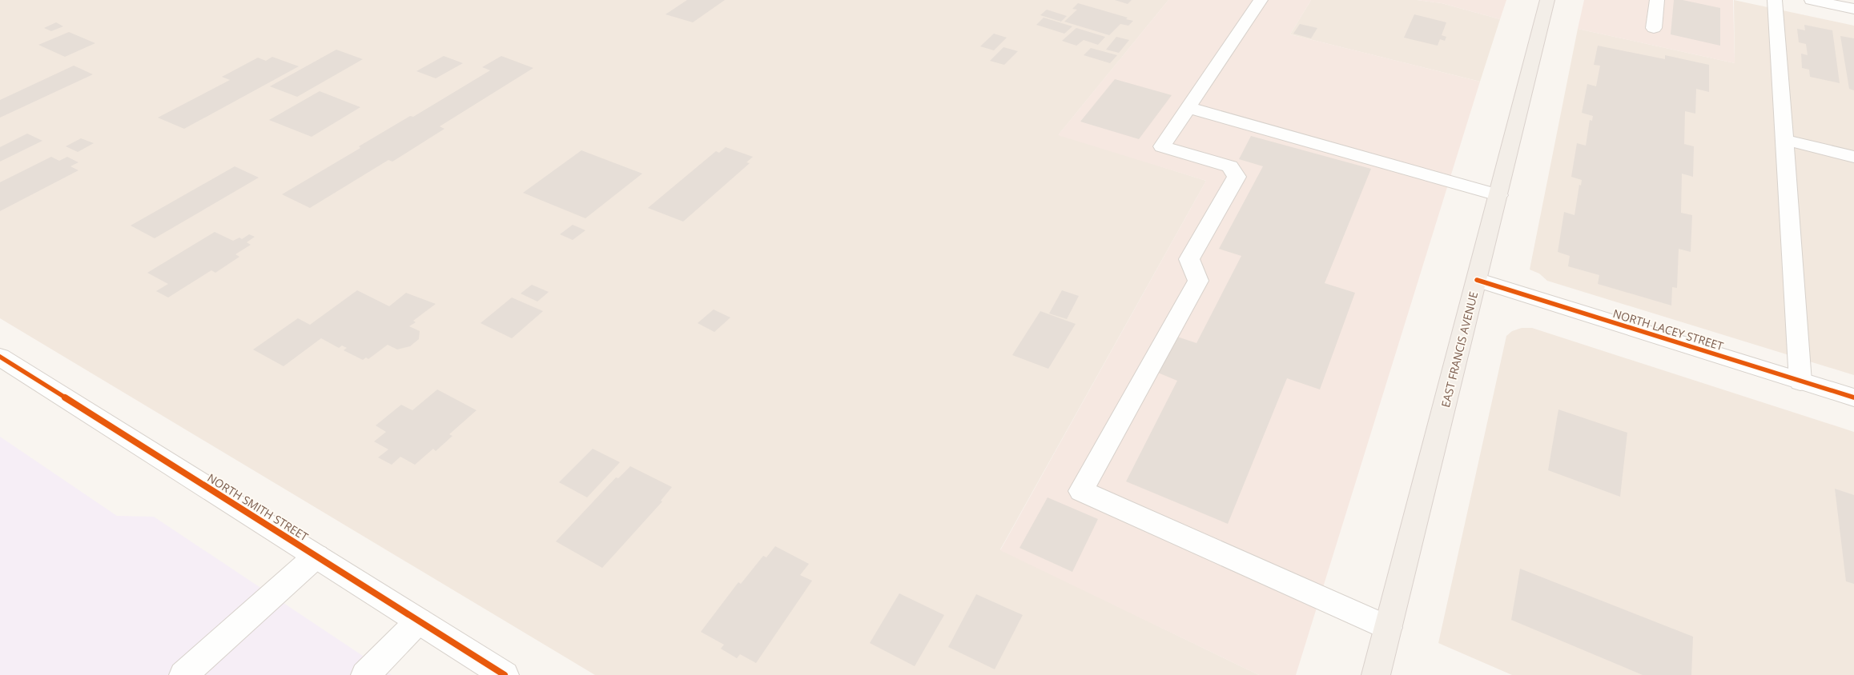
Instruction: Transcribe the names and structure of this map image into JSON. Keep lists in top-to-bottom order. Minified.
{"streets":{"main road":["EAST FRANCIS AVENUE"],"street":["NORTH LACEY STREET","NORTH SMITH STREET"]},"crossings":[["NORTH LACEY STREET","EAST FRANCIS AVENUE"]]}
